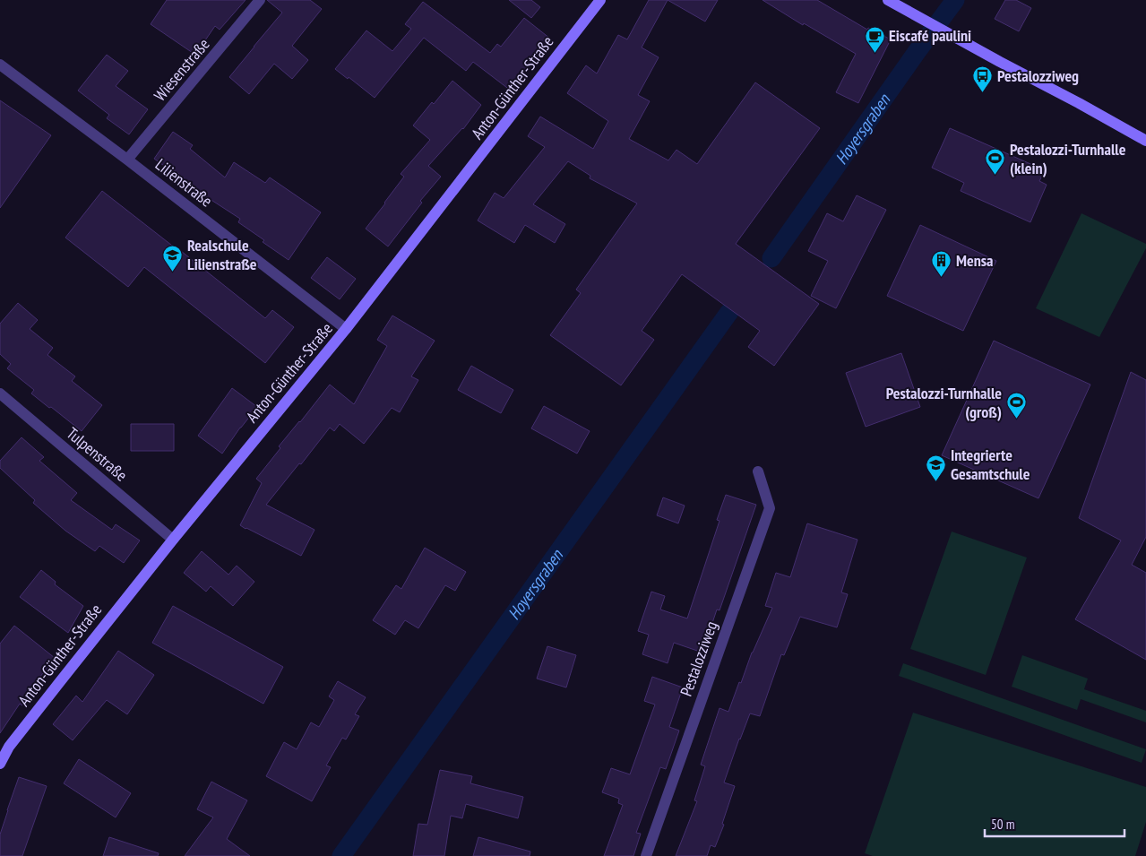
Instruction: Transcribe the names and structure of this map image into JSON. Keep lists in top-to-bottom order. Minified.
{"streets":{"main road":["Anton-Günther-Straße"],"street":["Wiesenstraße","Lilienstraße","Tulpenstraße","Pestalozziweg"]},"crossings":[["Wiesenstraße","Lilienstraße"],["Anton-Günther-Straße","Lilienstraße"],["Anton-Günther-Straße","Tulpenstraße"]],"water":["Hoyersgraben"],"places":{"cafe":["Eiscafé paulini"],"bus stop":["Pestalozziweg"],"sports":["Pestalozzi-Turnhalle (klein)","Pestalozzi-Turnhalle (groß)"],"school or university":["Realschule Lilienstraße","Integrierte Gesamtschule"],"building":["Mensa"]},"scale_bar":"50 m"}
